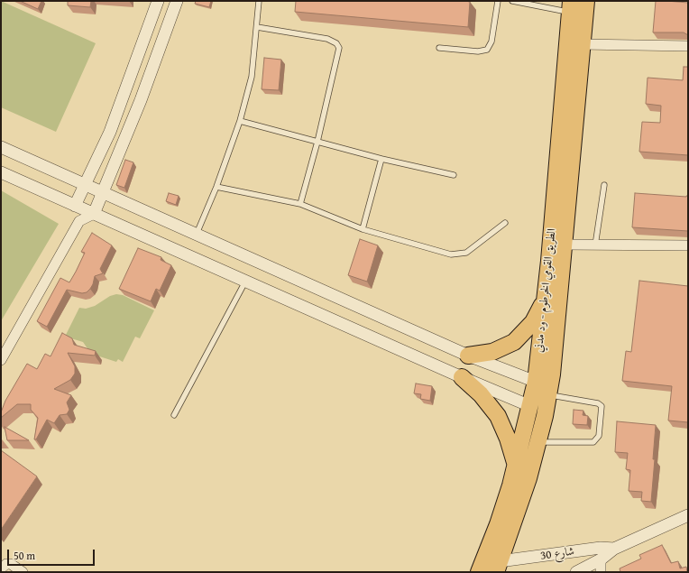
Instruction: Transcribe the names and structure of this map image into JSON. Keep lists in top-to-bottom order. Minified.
{"streets":{"highway":["الطريق القومي الخرطوم - ود مدني"],"street":["شارع 30"]},"crossings":[["الطريق القومي الخرطوم - ود مدني","شارع 30"]],"scale_bar":"50 m"}
